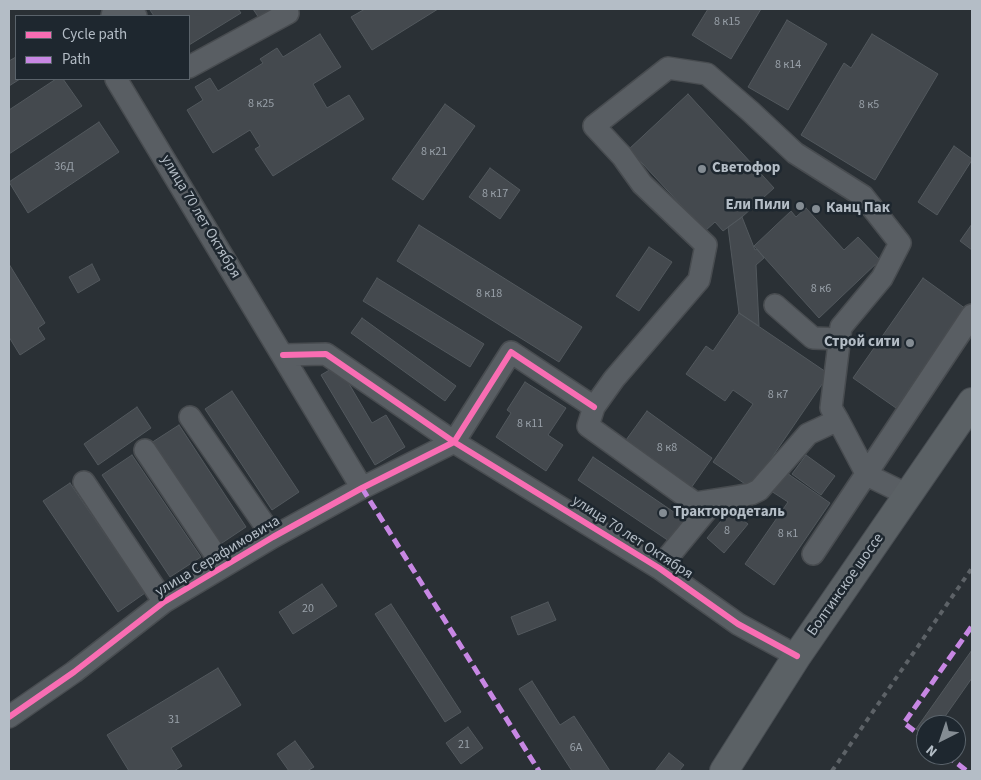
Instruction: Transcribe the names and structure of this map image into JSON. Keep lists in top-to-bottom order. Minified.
{"streets":{"main road":["Болтинское шоссе"],"street":["улица 70 лет Октября","улица Серафимовича"]},"crossings":[["улица 70 лет Октября","улица Серафимовича"],["улица 70 лет Октября","Болтинское шоссе"]],"places":["Светофор","Ели Пили","Канц Пак","Строй сити","Трактородеталь"],"house_numbers":["8 к15","8 к14","8 к25","8 к5","8 к21","36Д","8 к17","8 к6","8 к18","8 к7","8 к11","8 к8","8","8 к1","20","31","21","6А"],"legend":["Cycle path","Path"],"north":"bottom left"}
